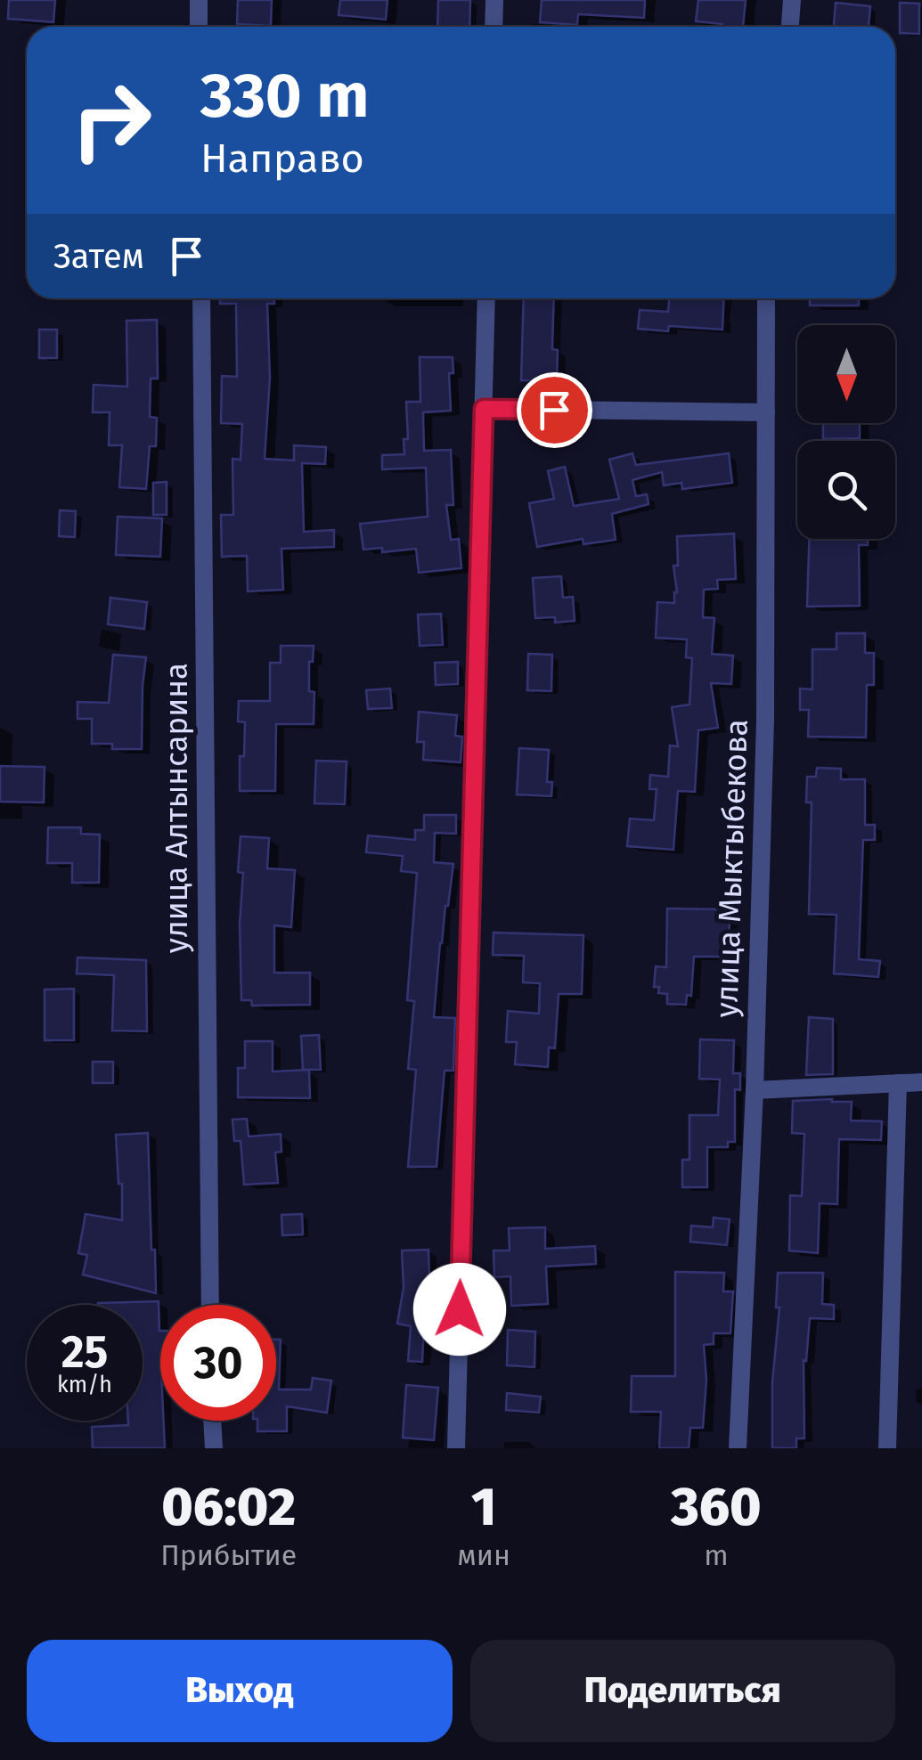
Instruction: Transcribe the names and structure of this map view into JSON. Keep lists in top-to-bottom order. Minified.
{"streets":{"street":["улица Алтынсарина","улица Мыктыбекова"]},"north":"bottom","page":{"turn":["330 m","Направо"],"then":"Затем","speed":"25 km/h","limit":"30","eta":["06:02","Прибытие","1","мин","360","m"],"buttons":["Выход","Поделиться"]}}
